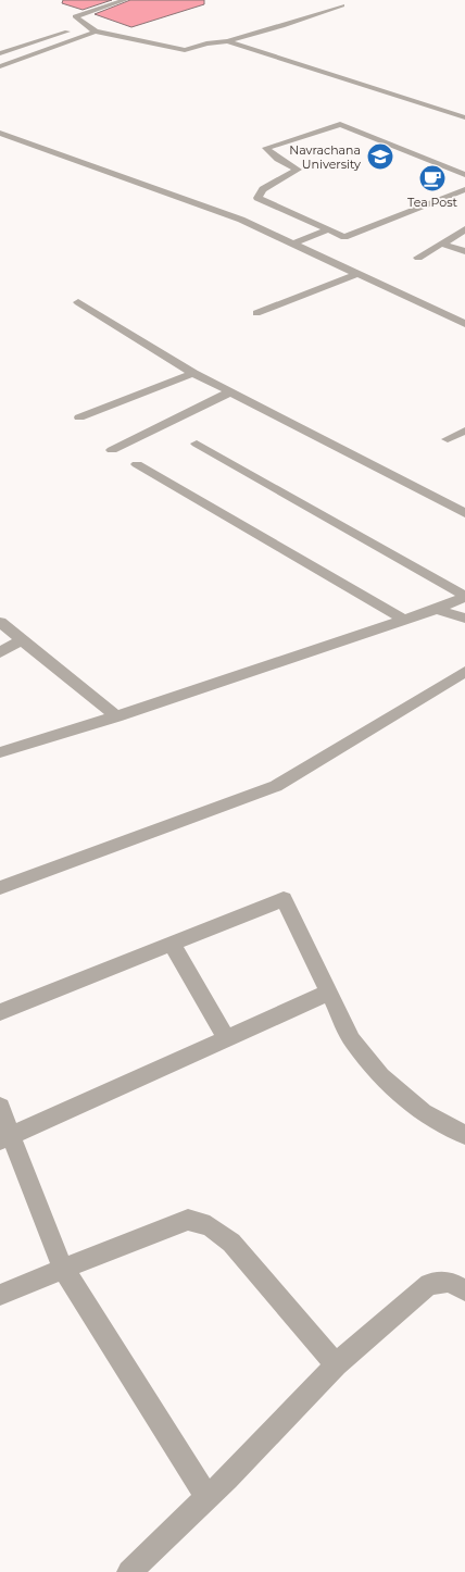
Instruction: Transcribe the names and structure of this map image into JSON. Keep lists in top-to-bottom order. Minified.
{"places":{"school or university":["Navrachana University"],"cafe":["Tea Post"]}}
